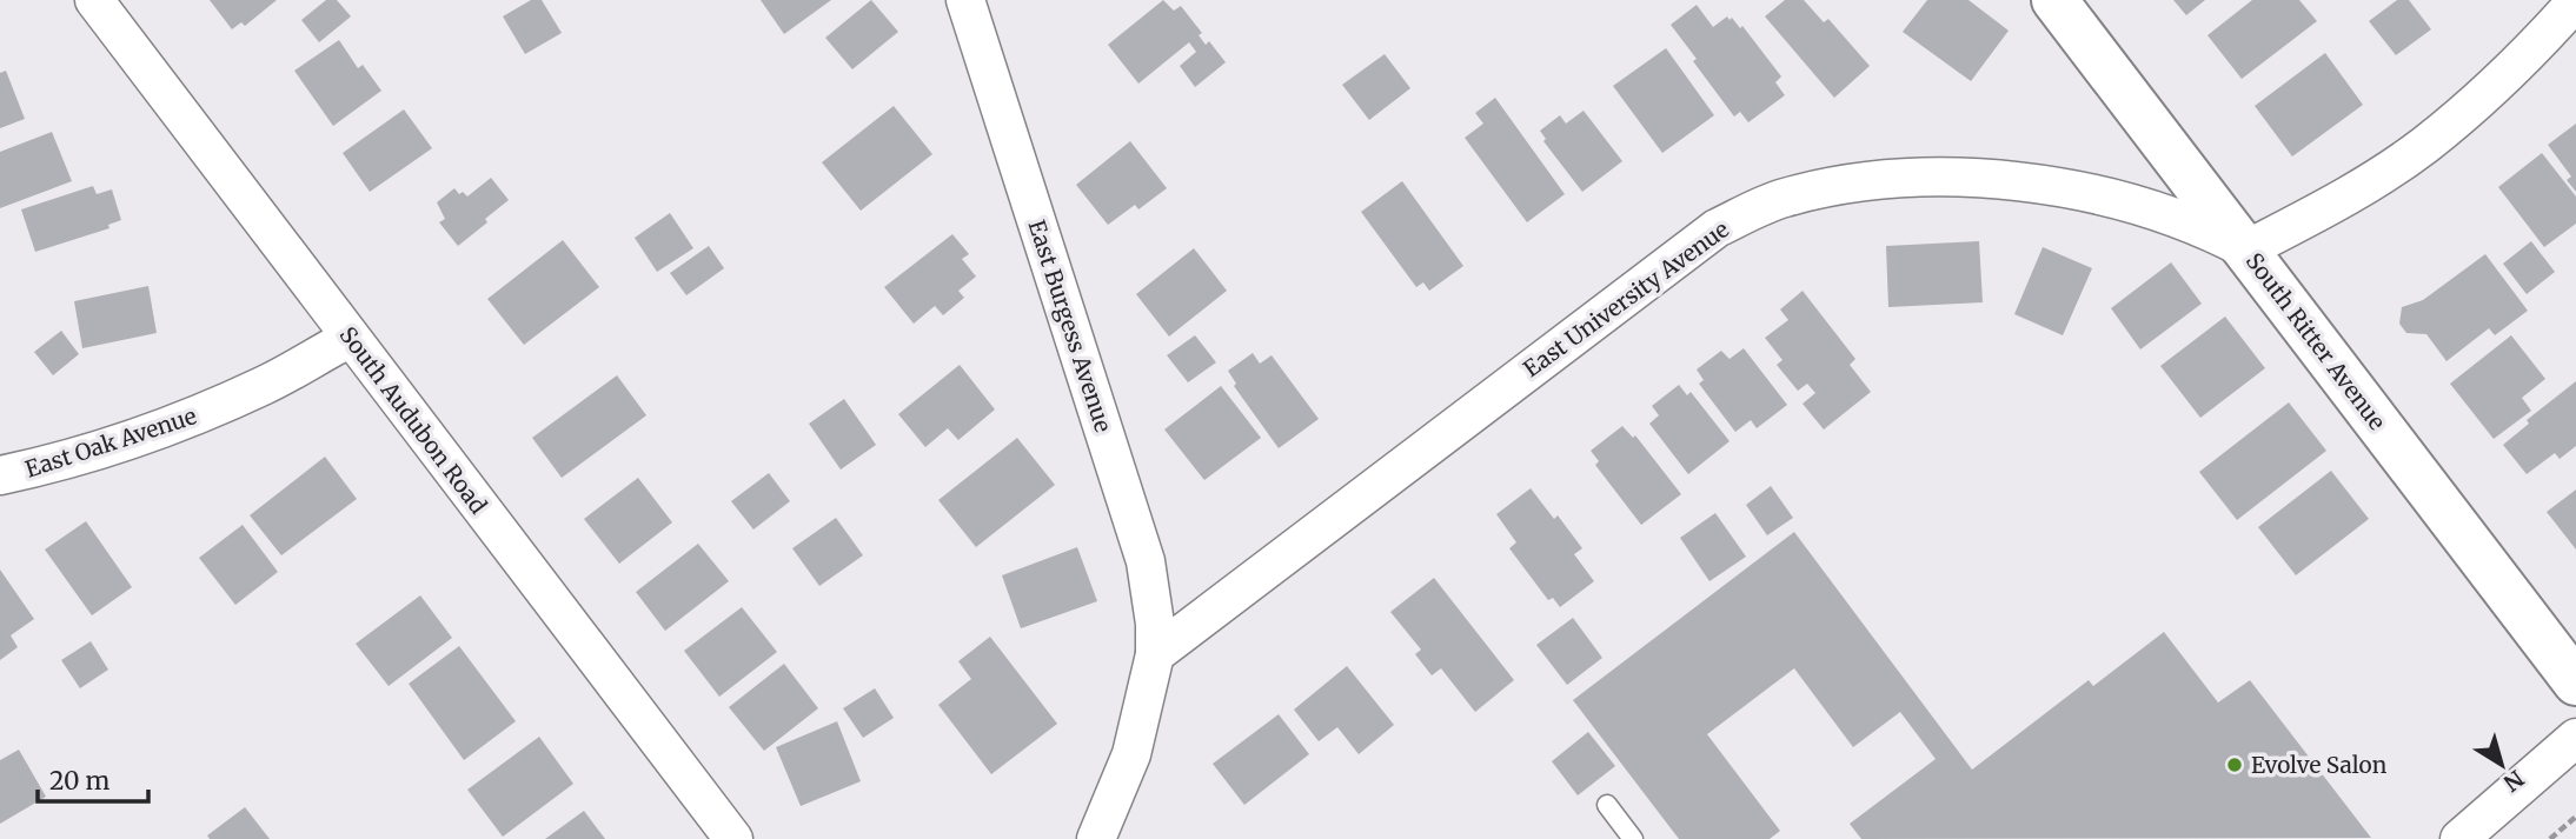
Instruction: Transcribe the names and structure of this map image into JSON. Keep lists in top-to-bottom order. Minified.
{"streets":{"street":["East University Avenue","East Burgess Avenue","South Ritter Avenue","South Audubon Road","East Oak Avenue"]},"crossings":[["East University Avenue","East Burgess Avenue"],["East University Avenue","South Ritter Avenue"],["South Audubon Road","East Oak Avenue"]],"places":["Evolve Salon"],"scale_bar":"20 m","north":"bottom right"}
